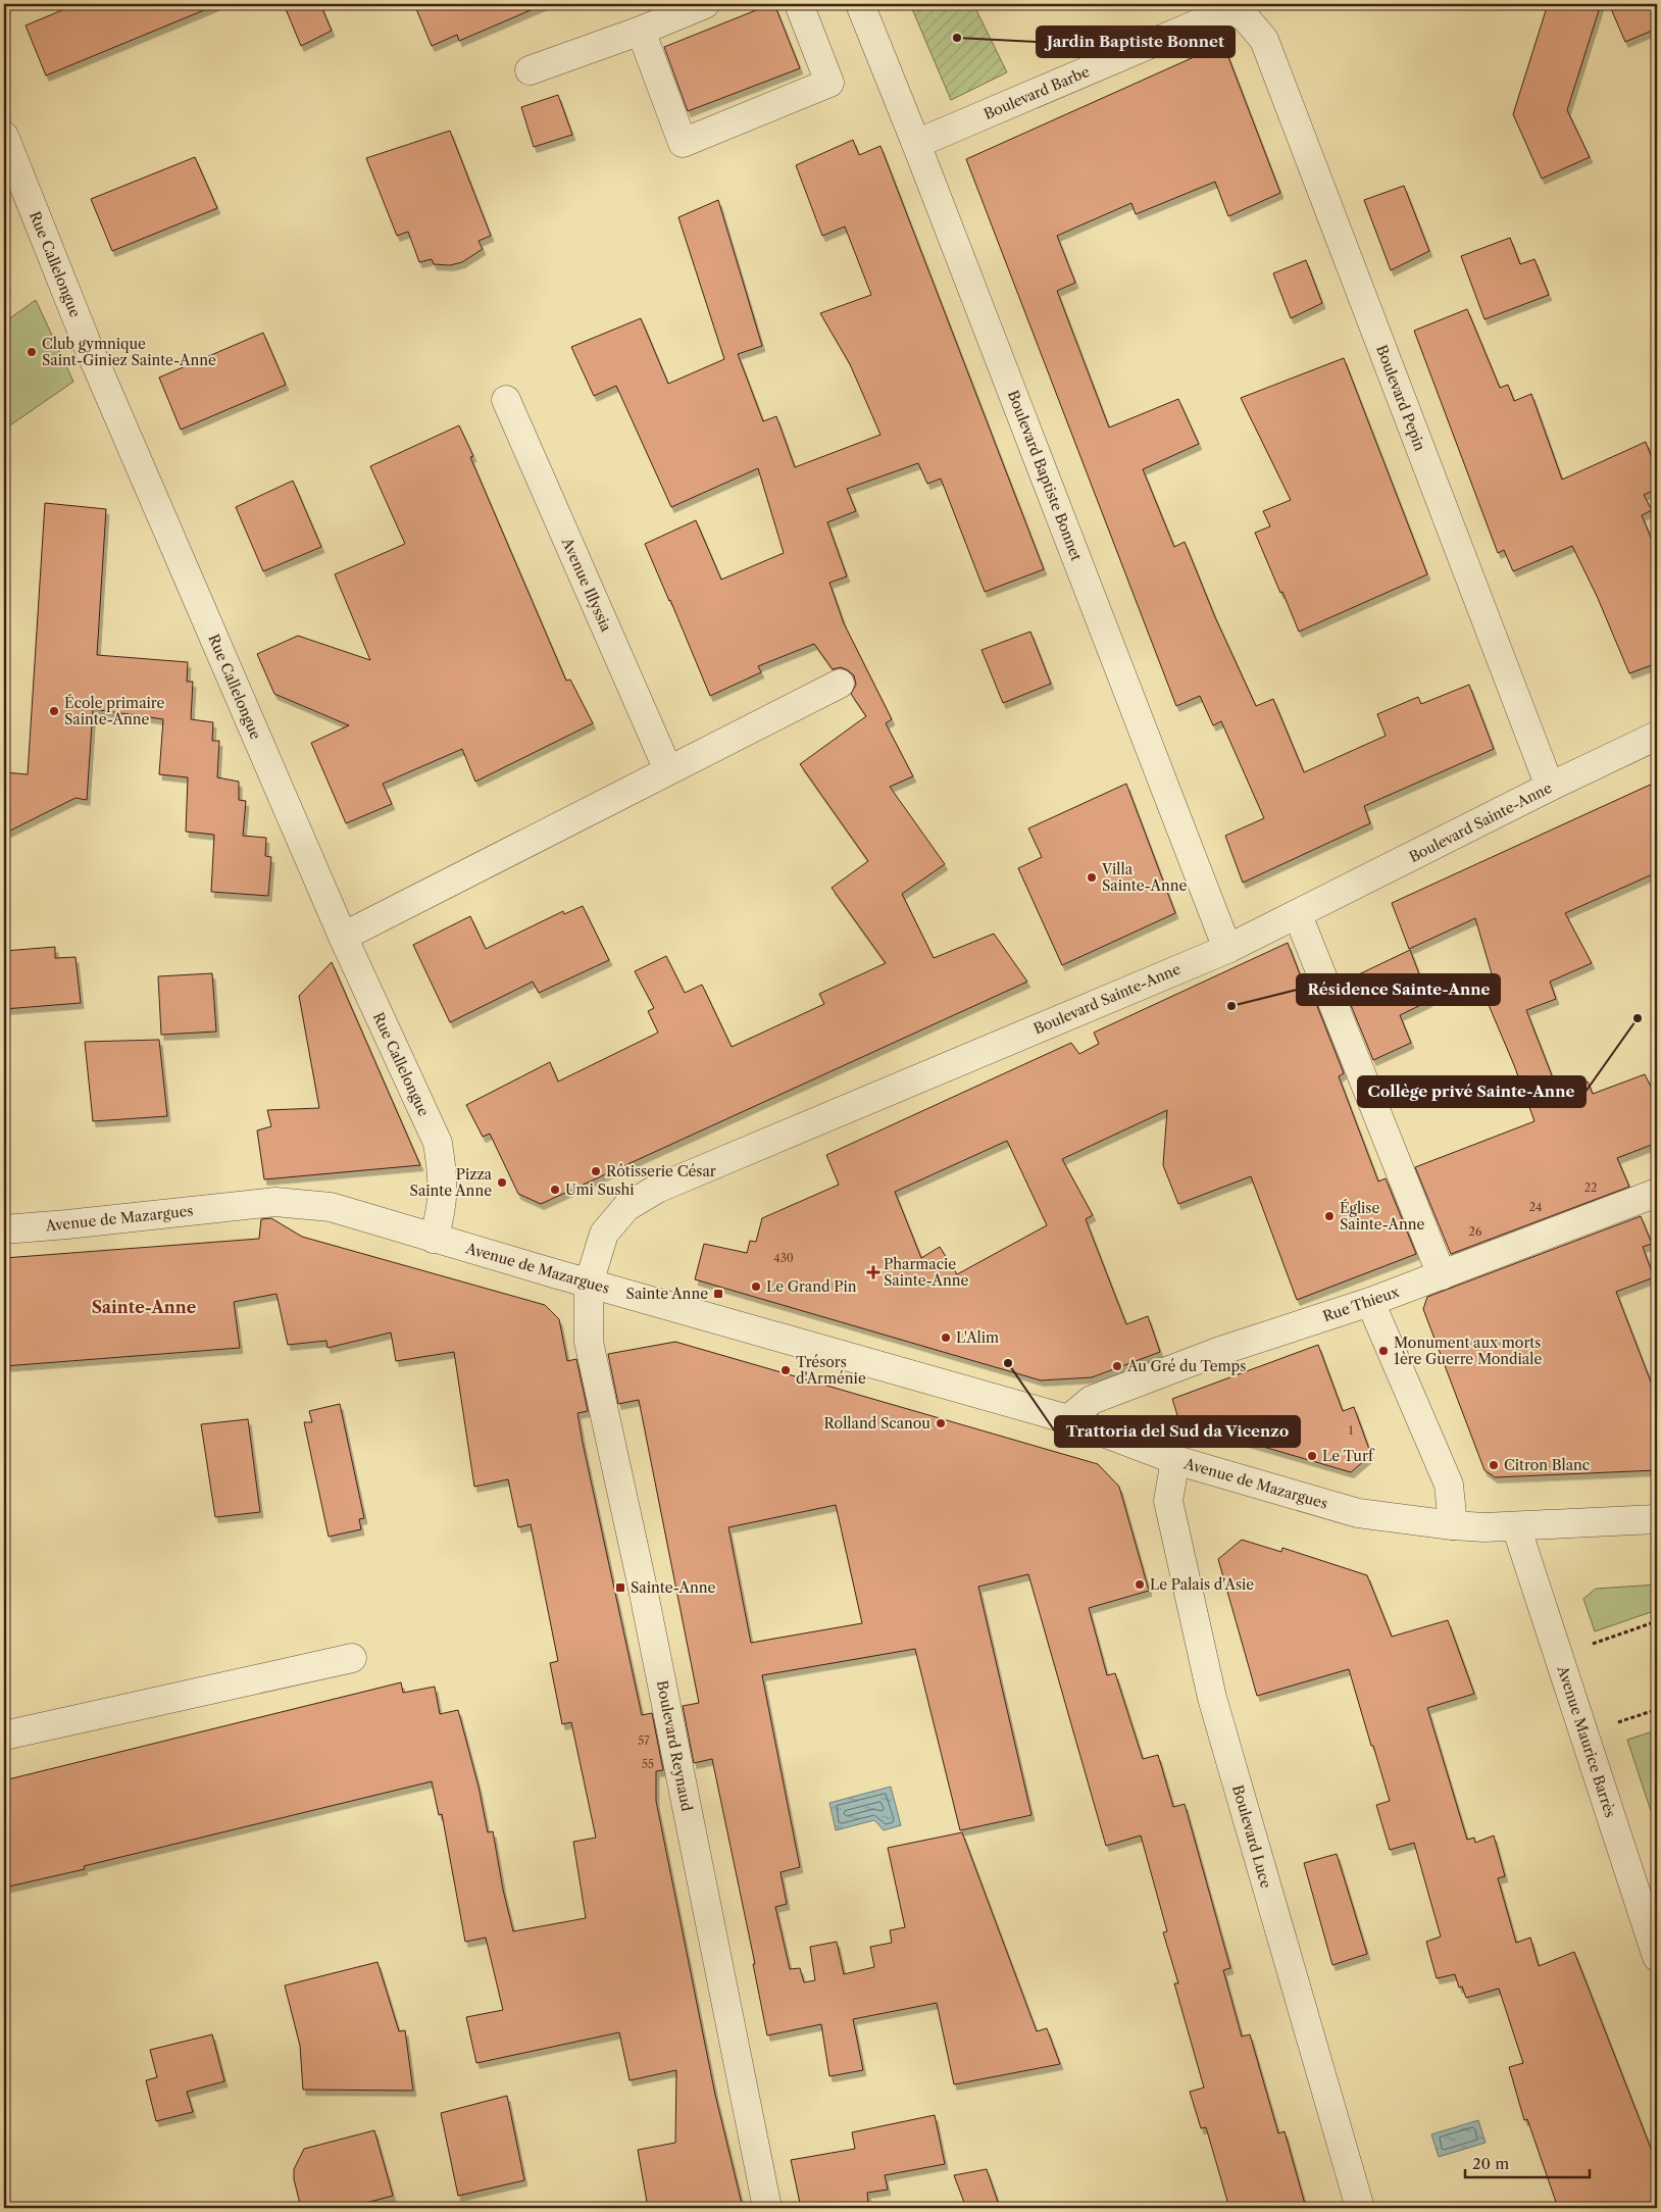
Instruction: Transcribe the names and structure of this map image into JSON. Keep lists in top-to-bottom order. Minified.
{"streets":{"street":["Boulevard Barbe","Rue Callelongue","Boulevard Pepin","Boulevard Baptiste Bonnet","Avenue Illyssia","Boulevard Sainte-Anne","Avenue de Mazargues","Rue Thieux","Avenue Maurice Barrès","Boulevard Reynaud","Boulevard Luce"]},"crossings":[["Boulevard Barbe","Boulevard Pepin"],["Boulevard Barbe","Boulevard Baptiste Bonnet"],["Rue Callelongue","Avenue de Mazargues"],["Boulevard Pepin","Boulevard Sainte-Anne"],["Boulevard Baptiste Bonnet","Boulevard Sainte-Anne"],["Boulevard Sainte-Anne","Avenue de Mazargues"],["Boulevard Sainte-Anne","Boulevard Reynaud"],["Avenue de Mazargues","Rue Thieux"],["Avenue de Mazargues","Avenue Maurice Barrès"],["Avenue de Mazargues","Boulevard Reynaud"],["Avenue de Mazargues","Boulevard Luce"]],"districts":["Sainte-Anne"],"places":{"other":["Jardin Baptiste Bonnet","Club gymnique Saint-Giniez Sainte-Anne","École primaire Sainte-Anne","Villa Sainte-Anne","Résidence Sainte-Anne","Collège privé Sainte-Anne","Rôtisserie César","Pizza Sainte Anne","Umi Sushi","Église Sainte-Anne","Le Grand Pin","L'Alim","Monument aux morts 1ère Guerre Mondiale","Trattoria del Sud da Vicenzo","Au Gré du Temps","Trésors d'Arménie","Rolland Scanou","Le Turf","Citron Blanc","Le Palais d'Asie"],"health":["Pharmacie Sainte-Anne"],"transit":["Sainte Anne","Sainte-Anne"]},"house_numbers":["22","24","26","430","1","57","55"],"scale_bar":"20 m"}
